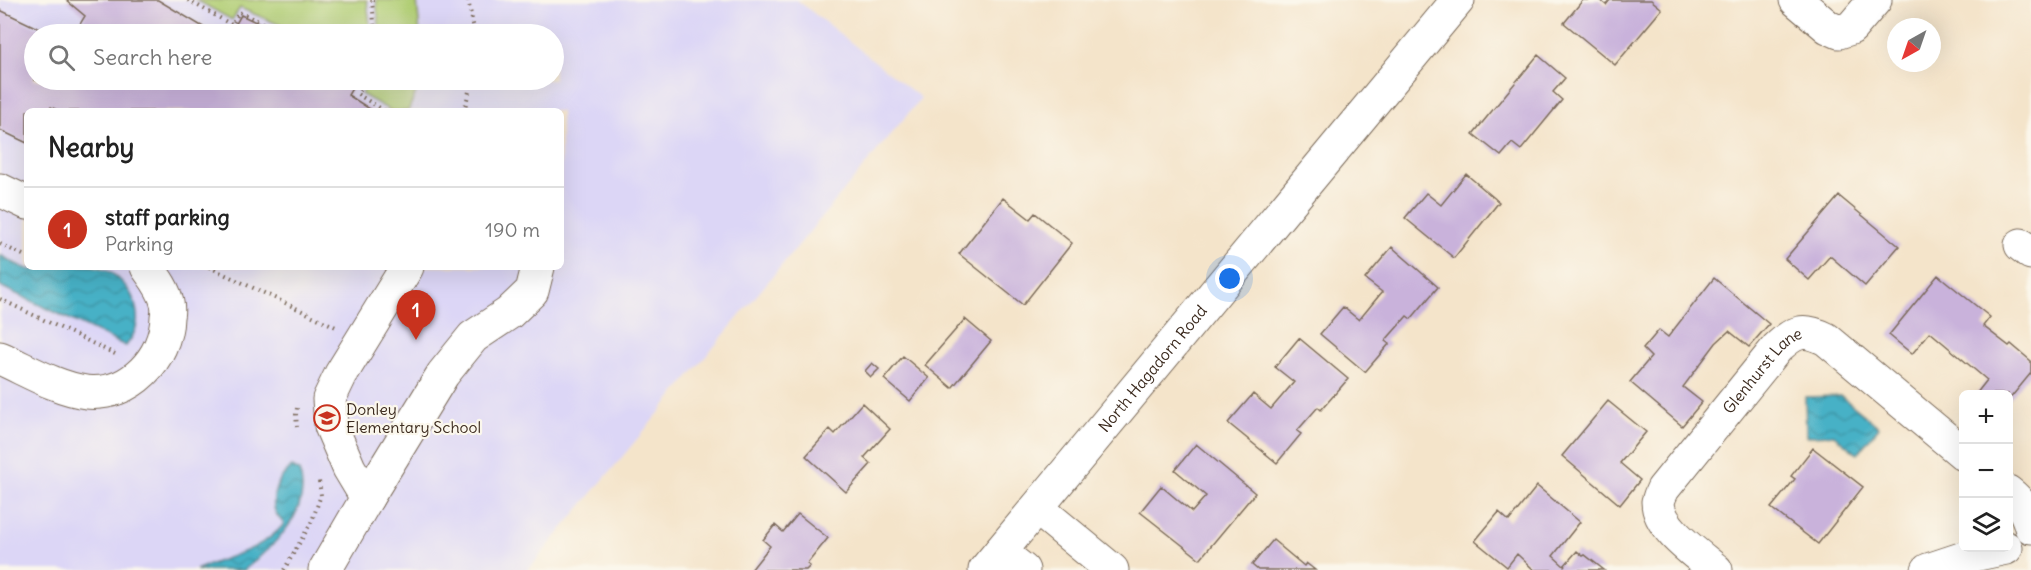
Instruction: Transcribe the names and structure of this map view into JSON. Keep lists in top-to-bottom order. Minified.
{"streets":{"street":["North Hagadorn Road","Glenhurst Lane"]},"places":{"school or university":["Donley Elementary School"]},"north":"bottom left","page":{"search":"Search here","heading":"Nearby","list":[{"mark":"1","name":"staff parking","note":"Parking","value":"190 m"}],"pins":"1","map_buttons":["+","−"]}}
